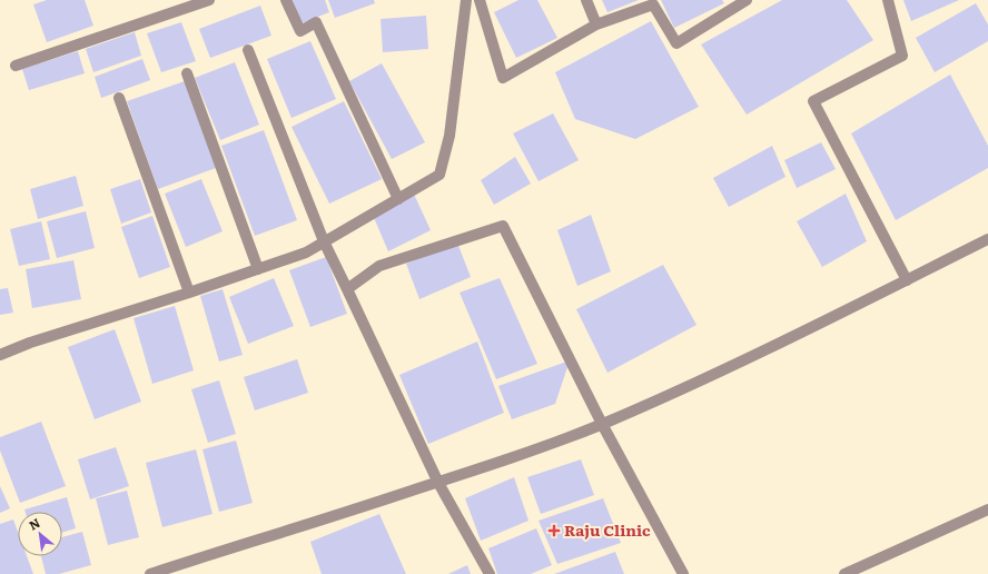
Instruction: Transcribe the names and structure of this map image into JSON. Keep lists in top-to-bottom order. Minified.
{"places":{"health":["Raju Clinic"]},"north":"top left"}
